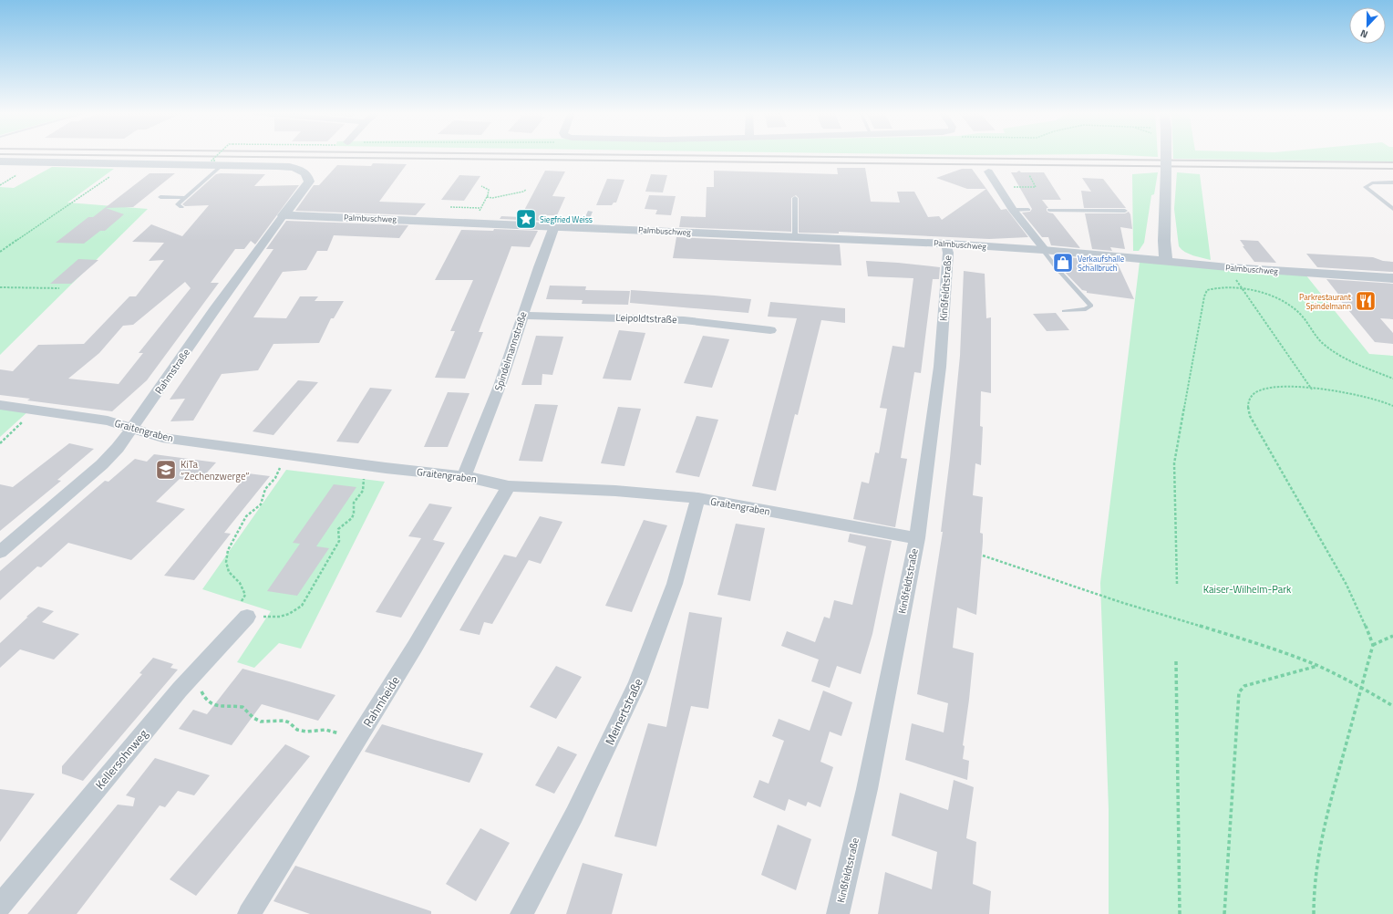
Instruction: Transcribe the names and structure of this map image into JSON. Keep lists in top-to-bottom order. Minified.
{"streets":{"street":["Palmbuschweg","Kinßfeldtstraße","Leipoldtstraße","Spindelmannstraße","Rahmstraße","Graitengraben","Rahmheide","Meinertstraße","Kellersohnweg"]},"crossings":[["Palmbuschweg","Kinßfeldtstraße"],["Palmbuschweg","Spindelmannstraße"],["Palmbuschweg","Rahmstraße"],["Kinßfeldtstraße","Graitengraben"],["Leipoldtstraße","Spindelmannstraße"],["Spindelmannstraße","Graitengraben"],["Rahmstraße","Graitengraben"],["Graitengraben","Rahmheide"],["Graitengraben","Meinertstraße"]],"parks":["Kaiser-Wilhelm-Park"],"places":{"place":["Siegfried Weiss"],"shop":["Verkaufshalle Schallbruch"],"restaurant":["Parkrestaurant Spindelmann"],"school or university":["KiTa “Zechenzwerge”"]},"north":"bottom"}
